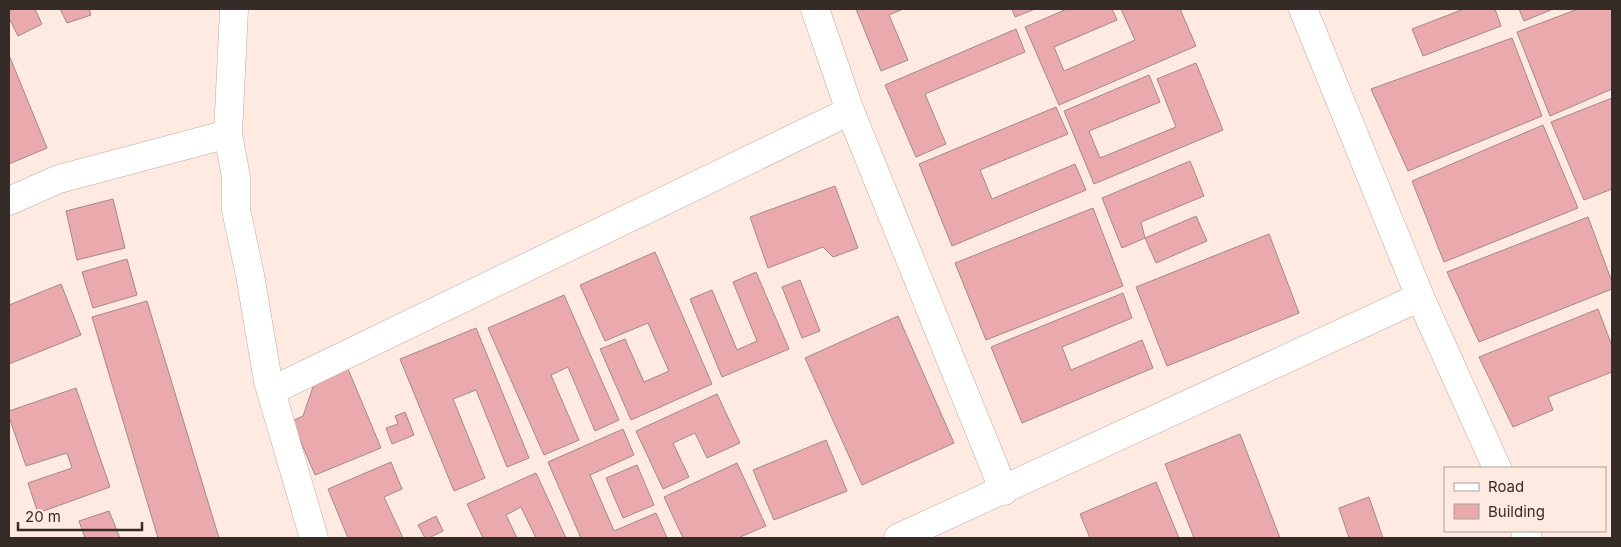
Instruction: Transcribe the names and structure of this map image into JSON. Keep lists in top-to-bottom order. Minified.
{"legend":["Road","Building"],"scale_bar":"20 m"}
